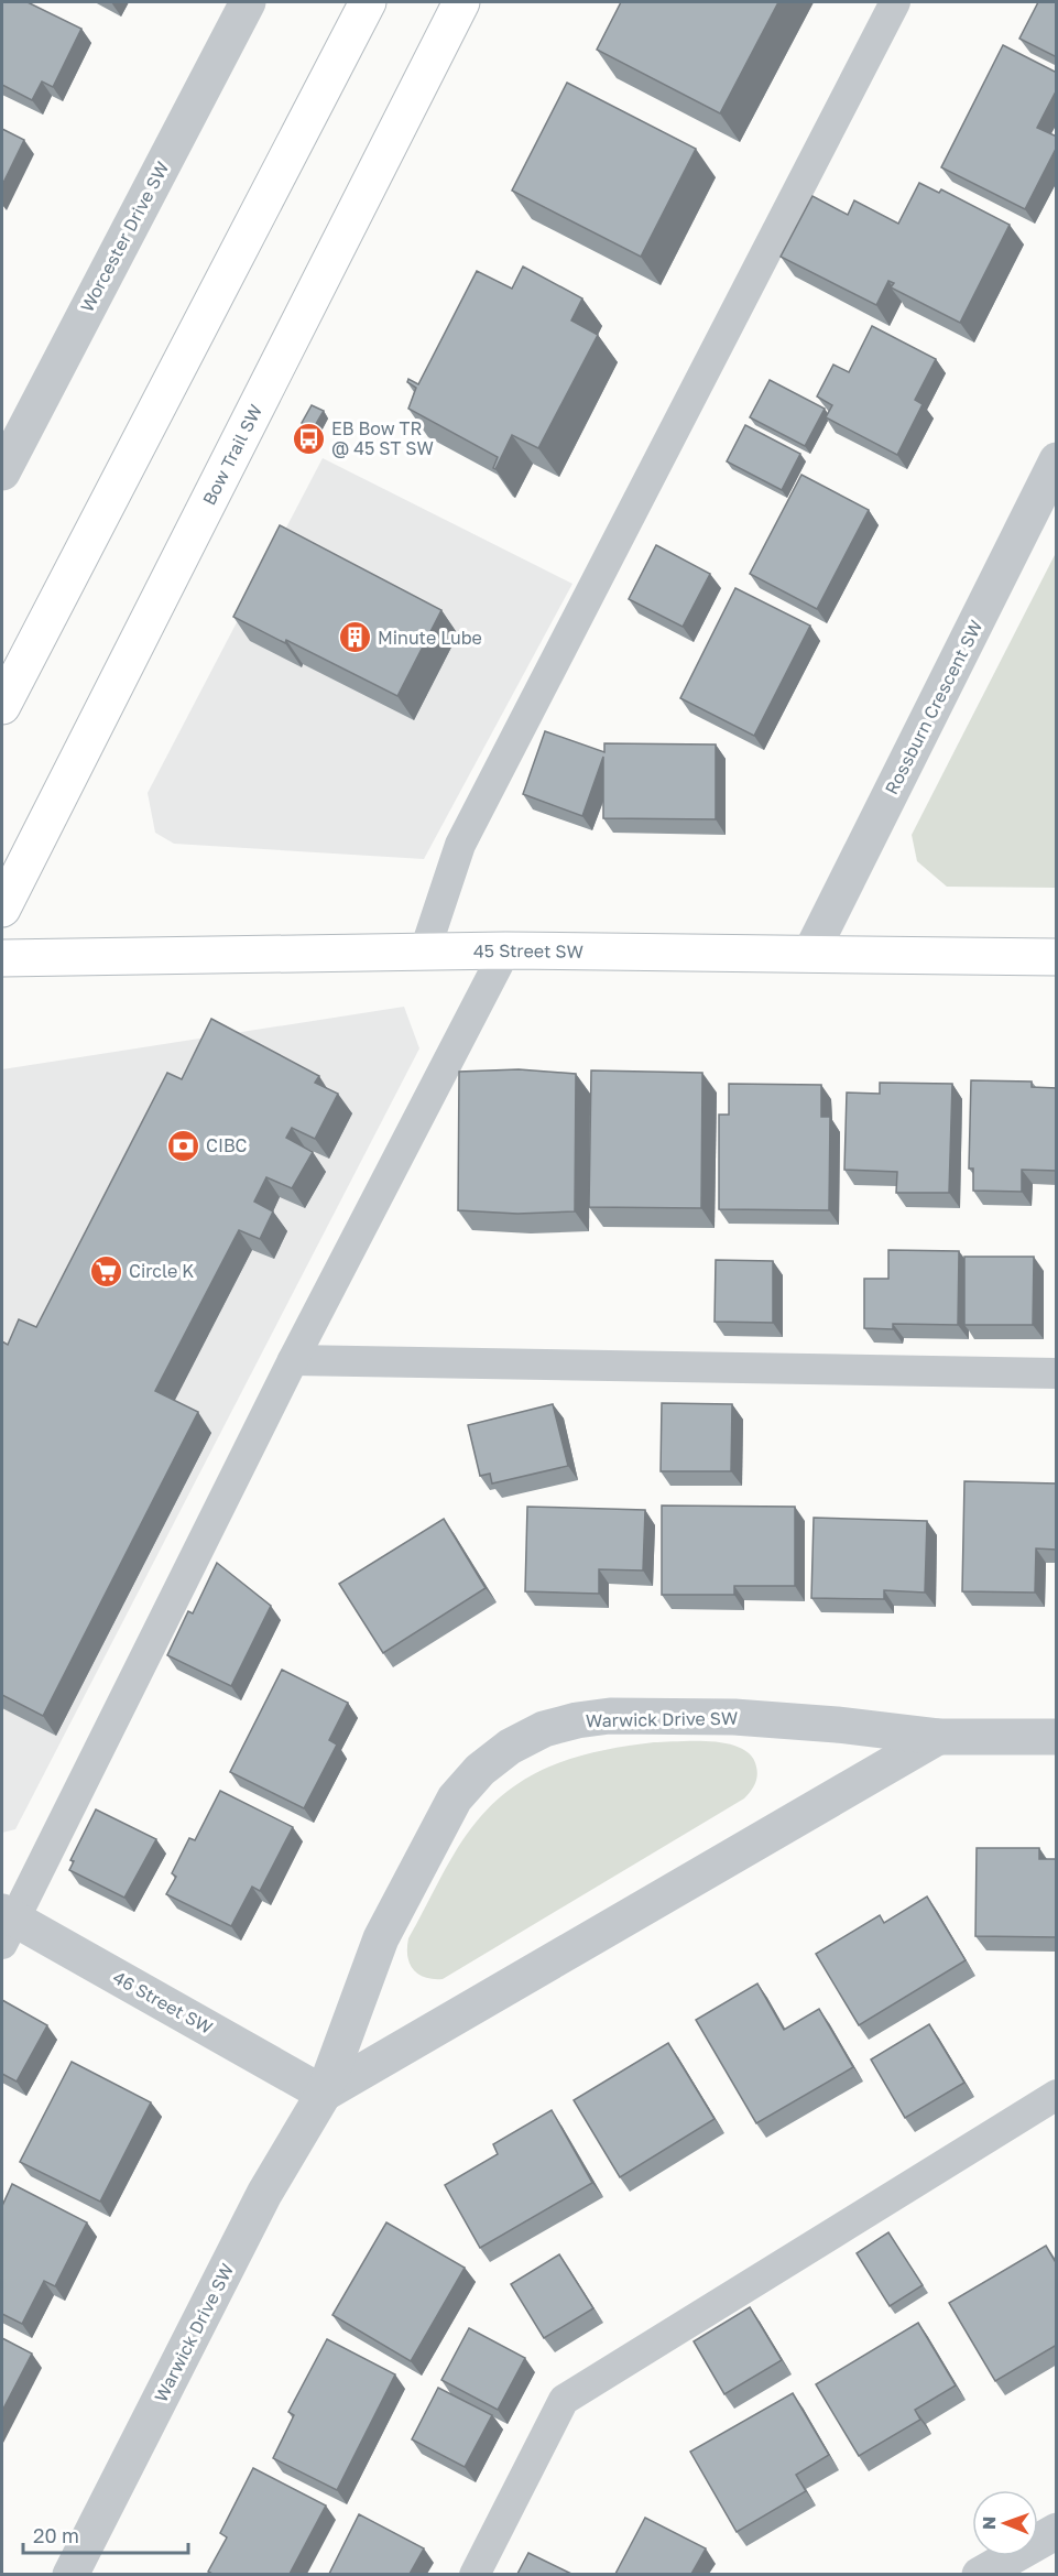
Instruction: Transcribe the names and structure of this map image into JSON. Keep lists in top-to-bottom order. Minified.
{"streets":{"main road":["Bow Trail SW","45 Street SW"],"street":["Worcester Drive SW","Rossburn Crescent SW","Warwick Drive SW","46 Street SW"]},"crossings":[["Rossburn Crescent SW","45 Street SW"],["Warwick Drive SW","46 Street SW"]],"places":{"bus stop":["EB Bow TR @ 45 ST SW"],"building":["Minute Lube"],"bank":["CIBC"],"supermarket":["Circle K"]},"scale_bar":"20 m","north":"left"}
